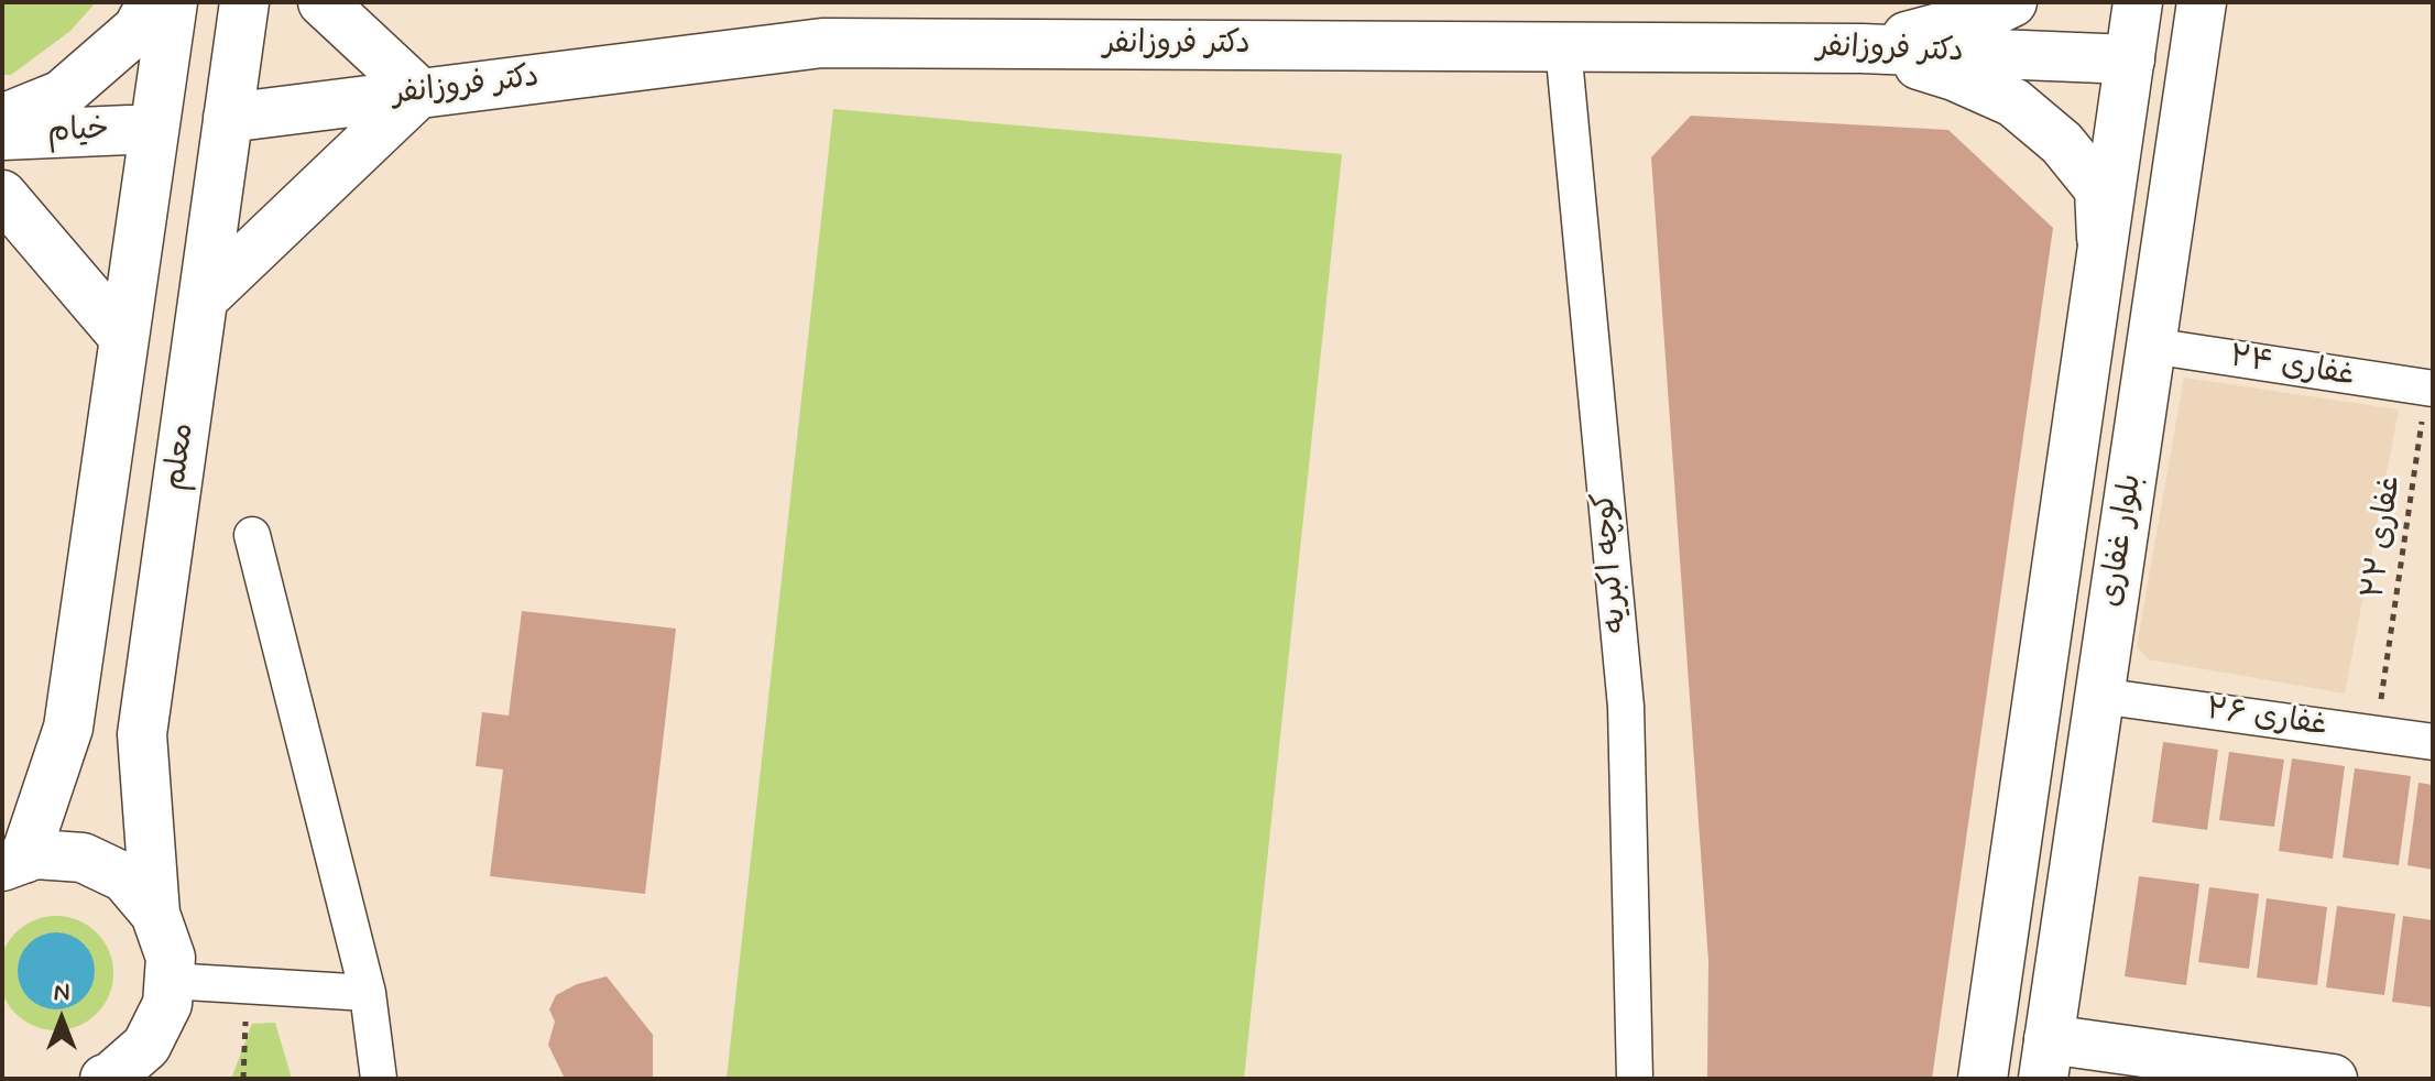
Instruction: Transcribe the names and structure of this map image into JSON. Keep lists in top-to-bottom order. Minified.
{"streets":{"main road":["دکتر فروزانفر","خیام","معلم","بلوار غفاری"],"street":["غفاری ۲۴","کوچه اکبریه","غفاری ۲۶"],"path":["غفاری ۲۲"]},"crossings":[["دکتر فروزانفر","معلم"],["دکتر فروزانفر","بلوار غفاری"],["دکتر فروزانفر","کوچه اکبریه"],["غفاری ۲۴","غفاری ۲۲"],["غفاری ۲۴","بلوار غفاری"],["غفاری ۲۲","غفاری ۲۶"],["بلوار غفاری","غفاری ۲۶"]],"north":"top"}
